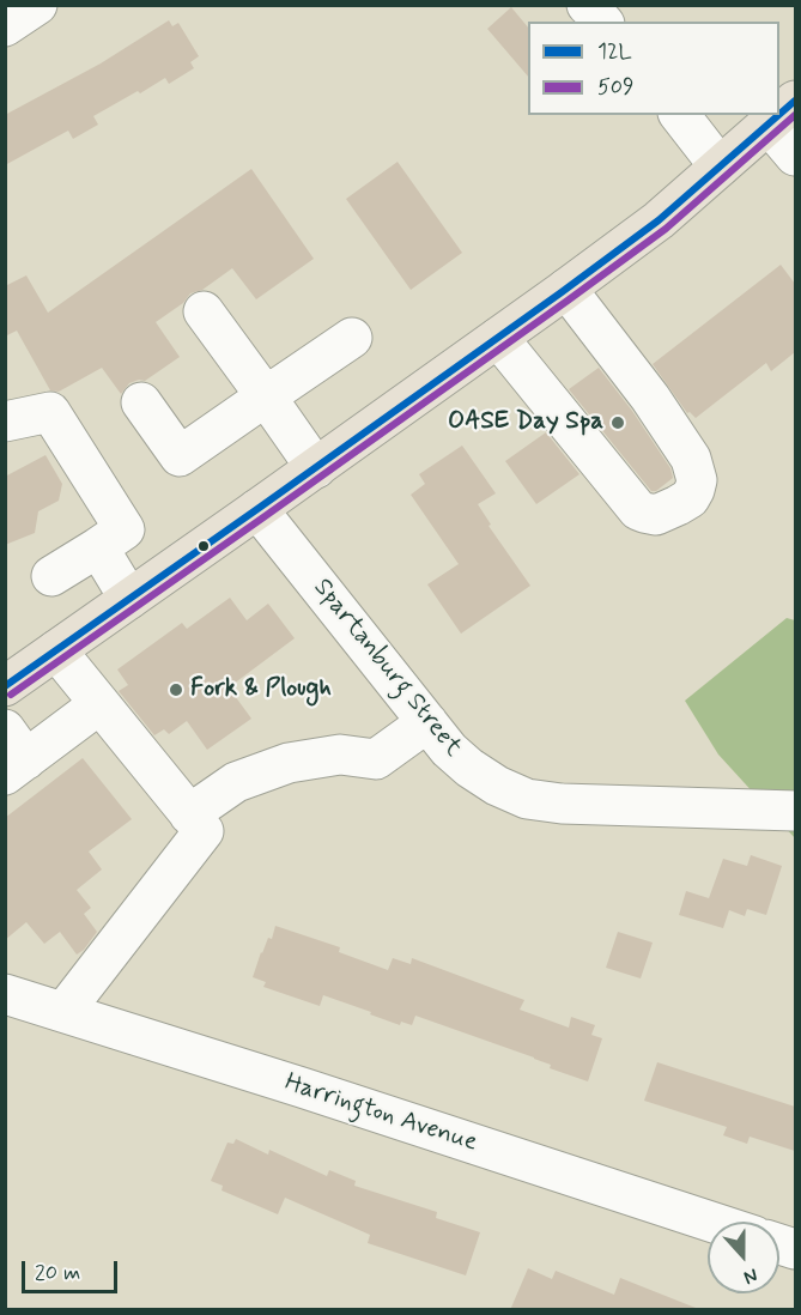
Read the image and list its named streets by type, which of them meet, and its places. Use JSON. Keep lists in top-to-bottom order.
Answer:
{
  "streets": {
    "street": ["Spartanburg Street", "Harrington Avenue"]
  },
  "places": ["OASE Day Spa", "Fork & Plough"],
  "lines": ["transit line 12L", "transit line 509"],
  "legend": ["12L", "509"],
  "scale_bar": "20 m",
  "north": "bottom"
}
